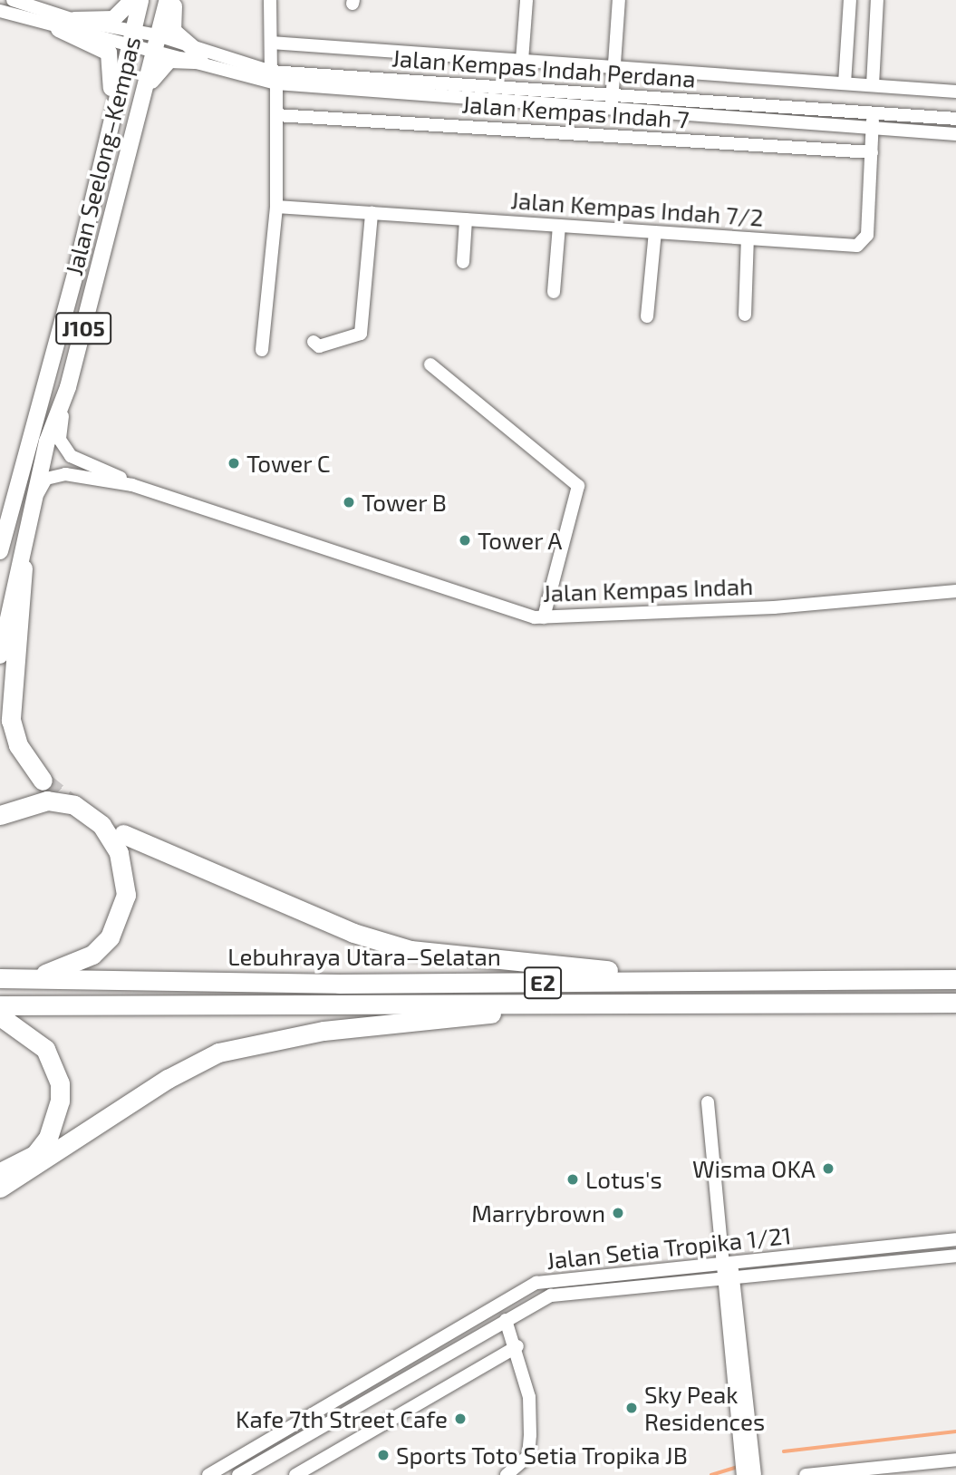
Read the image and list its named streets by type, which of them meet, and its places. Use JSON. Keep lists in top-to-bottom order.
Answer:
{
  "streets": {
    "highway": ["Lebuhraya Utara–Selatan", "E2"],
    "main road": ["Jalan Seelong–Kempas", "J105"],
    "street": [
      "Jalan Kempas Indah Perdana",
      "Jalan Kempas Indah 7",
      "Jalan Kempas Indah 7/2",
      "Jalan Kempas Indah",
      "Jalan Setia Tropika 1/21"
    ]
  },
  "crossings": [
    ["Jalan Kempas Indah Perdana", "Jalan Kempas Indah 7/2"],
    ["Jalan Kempas Indah 7", "Jalan Kempas Indah 7/2"]
  ],
  "places": [
    "Tower C",
    "Tower B",
    "Tower A",
    "Wisma OKA",
    "Lotus's",
    "Marrybrown",
    "Sky Peak Residences",
    "Kafe 7th Street Cafe",
    "Sports Toto Setia Tropika JB"
  ]
}
